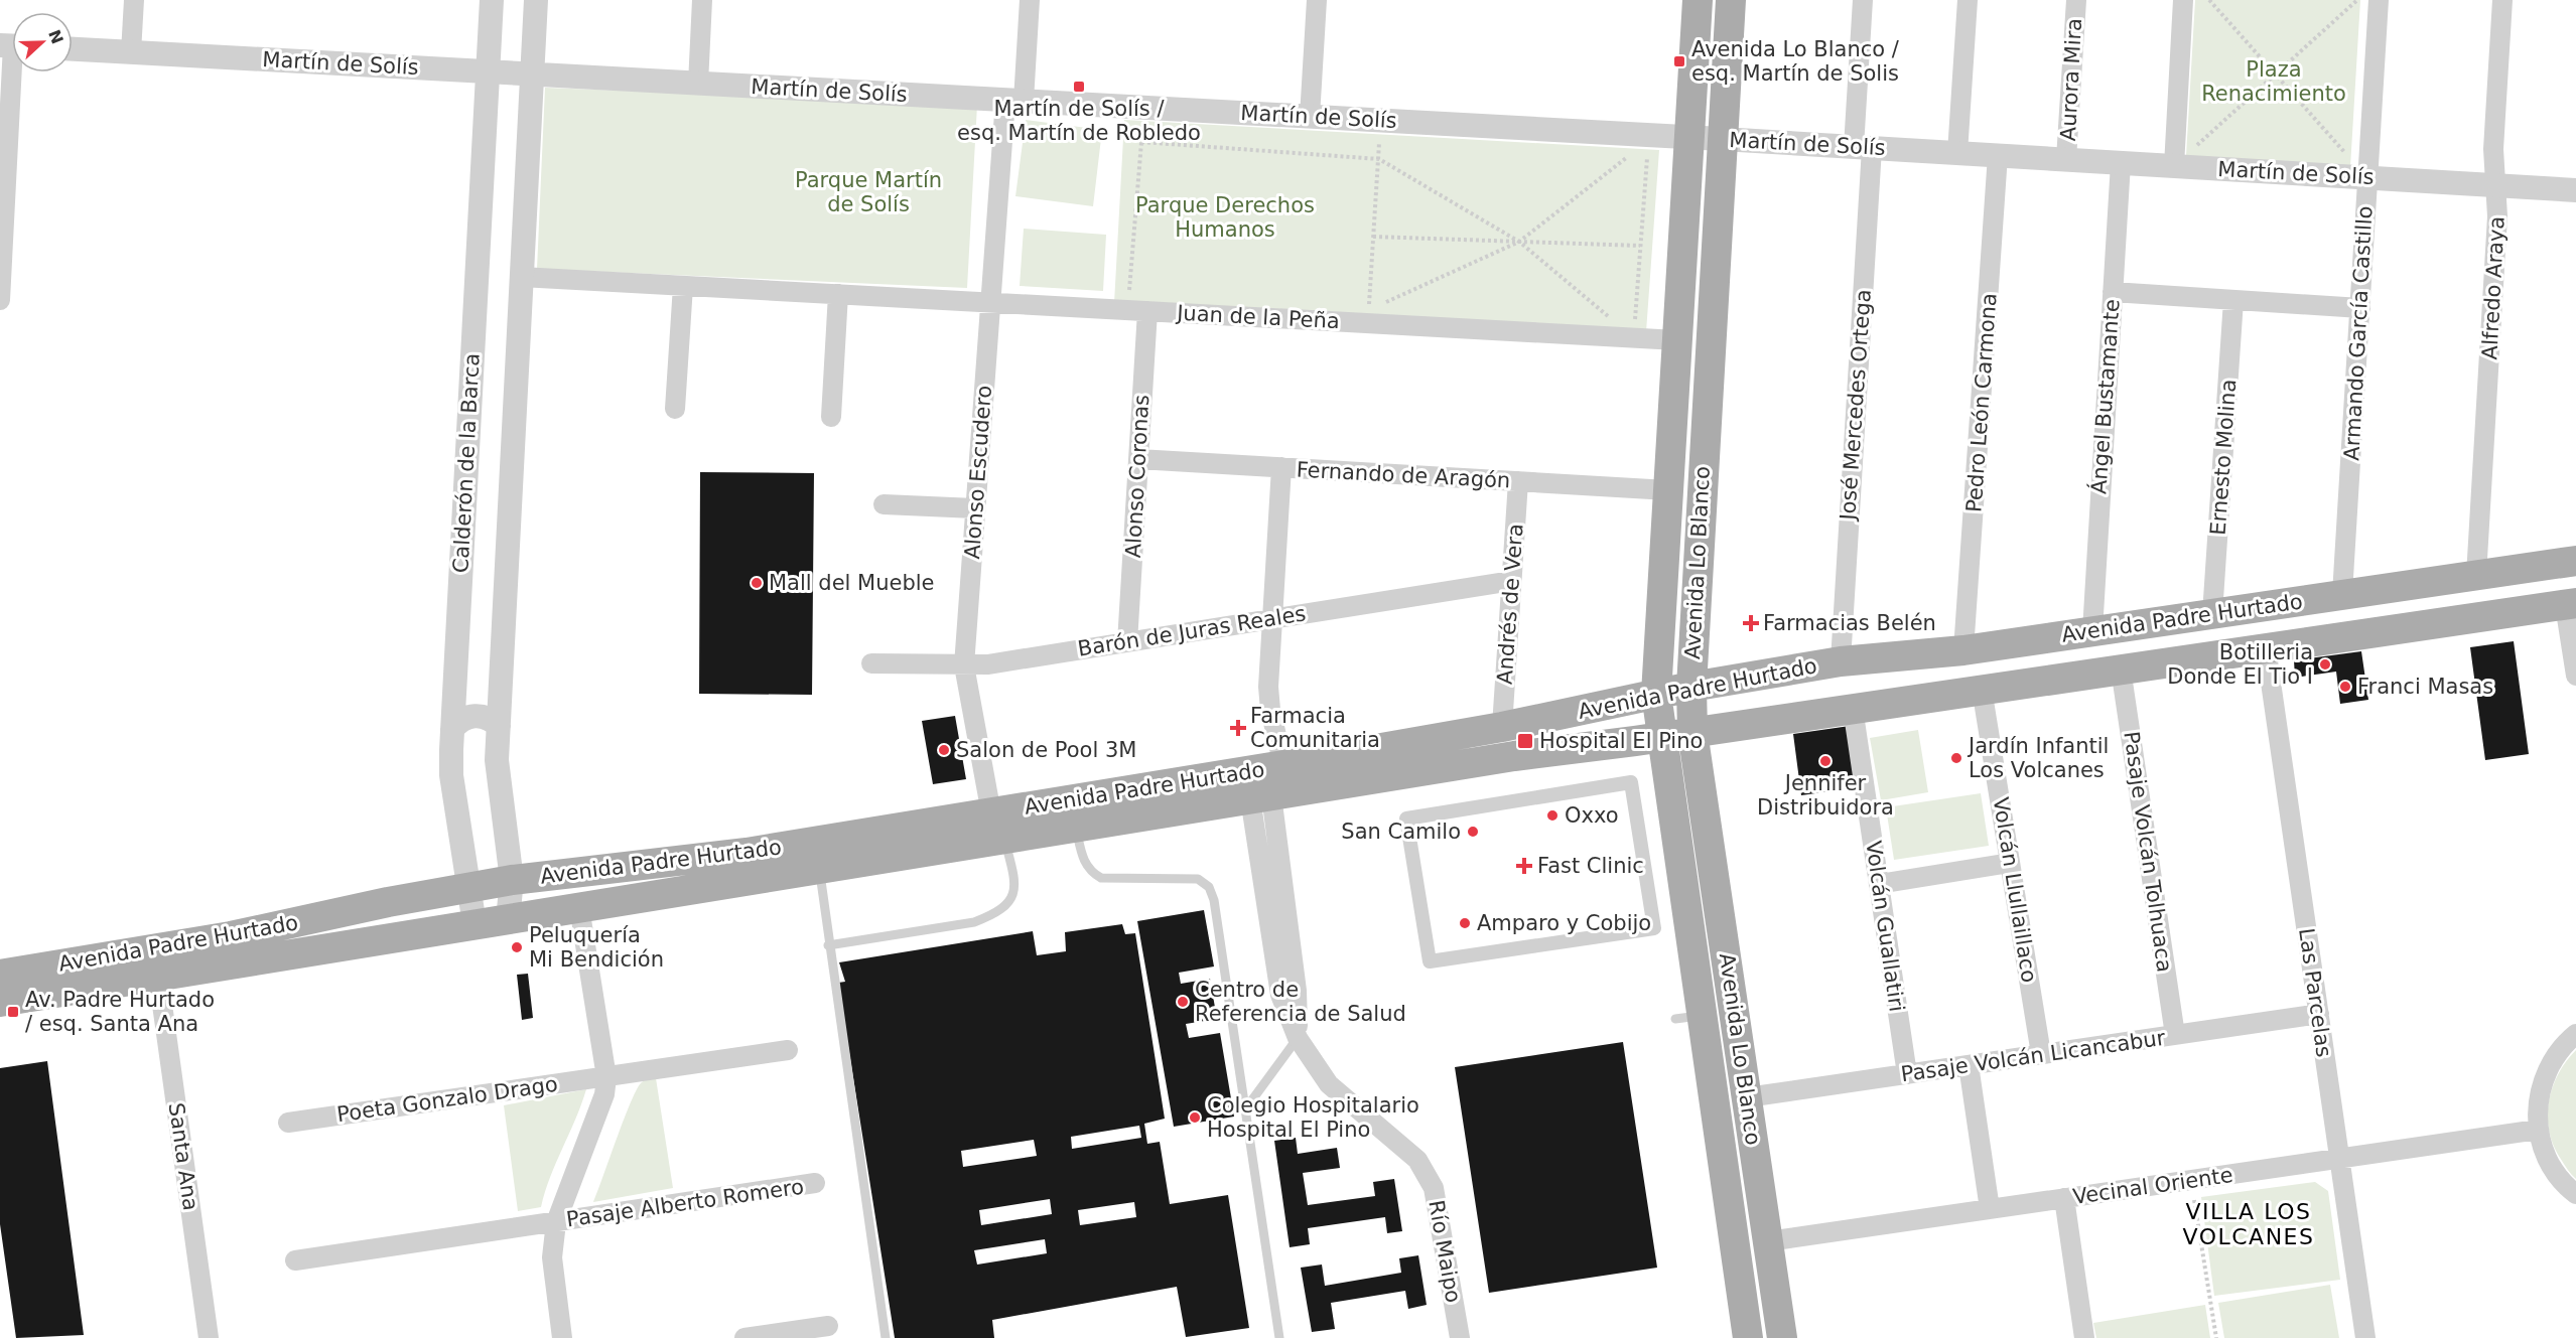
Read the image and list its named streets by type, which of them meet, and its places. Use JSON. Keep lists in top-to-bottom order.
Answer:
{
  "streets": {
    "main road": ["Avenida Lo Blanco", "Avenida Padre Hurtado"],
    "street": [
      "Martín de Solís",
      "Aurora Mira",
      "Alfredo Araya",
      "Juan de la Peña",
      "Armando García Castillo",
      "Ángel Bustamante",
      "Pedro León Carmona",
      "José Mercedes Ortega",
      "Ernesto Molina",
      "Calderón de la Barca",
      "Alonso Escudero",
      "Fernando de Aragón",
      "Alonso Coronas",
      "Andrés de Vera",
      "Barón de Juras Reales",
      "Pasaje Volcán Tolhuaca",
      "Volcán Llullaillaco",
      "Volcán Guallatiri",
      "Las Parcelas",
      "Pasaje Volcán Licancabur",
      "Poeta Gonzalo Drago",
      "Santa Ana",
      "Vecinal Oriente",
      "Pasaje Alberto Romero",
      "Río Maipo"
    ]
  },
  "crossings": [
    ["Martín de Solís", "Aurora Mira"],
    ["Martín de Solís", "Alfredo Araya"],
    ["Martín de Solís", "Armando García Castillo"],
    ["Martín de Solís", "Ángel Bustamante"],
    ["Martín de Solís", "Pedro León Carmona"],
    ["Martín de Solís", "José Mercedes Ortega"],
    ["Martín de Solís", "Calderón de la Barca"],
    ["Martín de Solís", "Alonso Escudero"],
    ["Martín de Solís", "Avenida Lo Blanco"],
    ["Alfredo Araya", "Avenida Padre Hurtado"],
    ["Juan de la Peña", "Alonso Escudero"],
    ["Juan de la Peña", "Alonso Coronas"],
    ["Juan de la Peña", "Avenida Lo Blanco"],
    ["Armando García Castillo", "Avenida Padre Hurtado"],
    ["Ángel Bustamante", "Avenida Padre Hurtado"],
    ["Pedro León Carmona", "Avenida Padre Hurtado"],
    ["José Mercedes Ortega", "Avenida Padre Hurtado"],
    ["Ernesto Molina", "Avenida Padre Hurtado"],
    ["Calderón de la Barca", "Avenida Padre Hurtado"],
    ["Alonso Escudero", "Avenida Padre Hurtado"],
    ["Alonso Escudero", "Barón de Juras Reales"],
    ["Fernando de Aragón", "Alonso Coronas"],
    ["Fernando de Aragón", "Avenida Lo Blanco"],
    ["Fernando de Aragón", "Andrés de Vera"],
    ["Alonso Coronas", "Barón de Juras Reales"],
    ["Avenida Lo Blanco", "Avenida Padre Hurtado"],
    ["Avenida Lo Blanco", "Pasaje Volcán Licancabur"],
    ["Avenida Lo Blanco", "Vecinal Oriente"],
    ["Andrés de Vera", "Avenida Padre Hurtado"],
    ["Andrés de Vera", "Barón de Juras Reales"],
    ["Avenida Padre Hurtado", "Pasaje Volcán Tolhuaca"],
    ["Avenida Padre Hurtado", "Volcán Llullaillaco"],
    ["Avenida Padre Hurtado", "Volcán Guallatiri"],
    ["Avenida Padre Hurtado", "Las Parcelas"],
    ["Avenida Padre Hurtado", "Santa Ana"],
    ["Avenida Padre Hurtado", "Río Maipo"],
    ["Pasaje Volcán Tolhuaca", "Pasaje Volcán Licancabur"],
    ["Volcán Llullaillaco", "Pasaje Volcán Licancabur"],
    ["Volcán Guallatiri", "Pasaje Volcán Licancabur"],
    ["Las Parcelas", "Pasaje Volcán Licancabur"],
    ["Las Parcelas", "Vecinal Oriente"]
  ],
  "districts": ["VILLA LOS VOLCANES"],
  "parks": ["Plaza Renacimiento", "Parque Martín de Solís", "Parque Derechos Humanos"],
  "places": {
    "transit": [
      "Avenida Lo Blanco / esq. Martín de Solis",
      "Martín de Solís / esq. Martín de Robledo",
      "Hospital El Pino",
      "Av. Padre Hurtado / esq. Santa Ana"
    ],
    "other": [
      "Mall del Mueble",
      "Botilleria Donde El Tio I",
      "Franci Masas",
      "Salon de Pool 3M",
      "Jardín Infantil Los Volcanes",
      "Jennifer Distribuidora",
      "Oxxo",
      "San Camilo",
      "Amparo y Cobijo",
      "Peluquería Mi Bendición",
      "Centro de Referencia de Salud",
      "Colegio Hospitalario Hospital El Pino"
    ],
    "health": ["Farmacias Belén", "Farmacia Comunitaria", "Fast Clinic"]
  },
  "north": "right"
}
